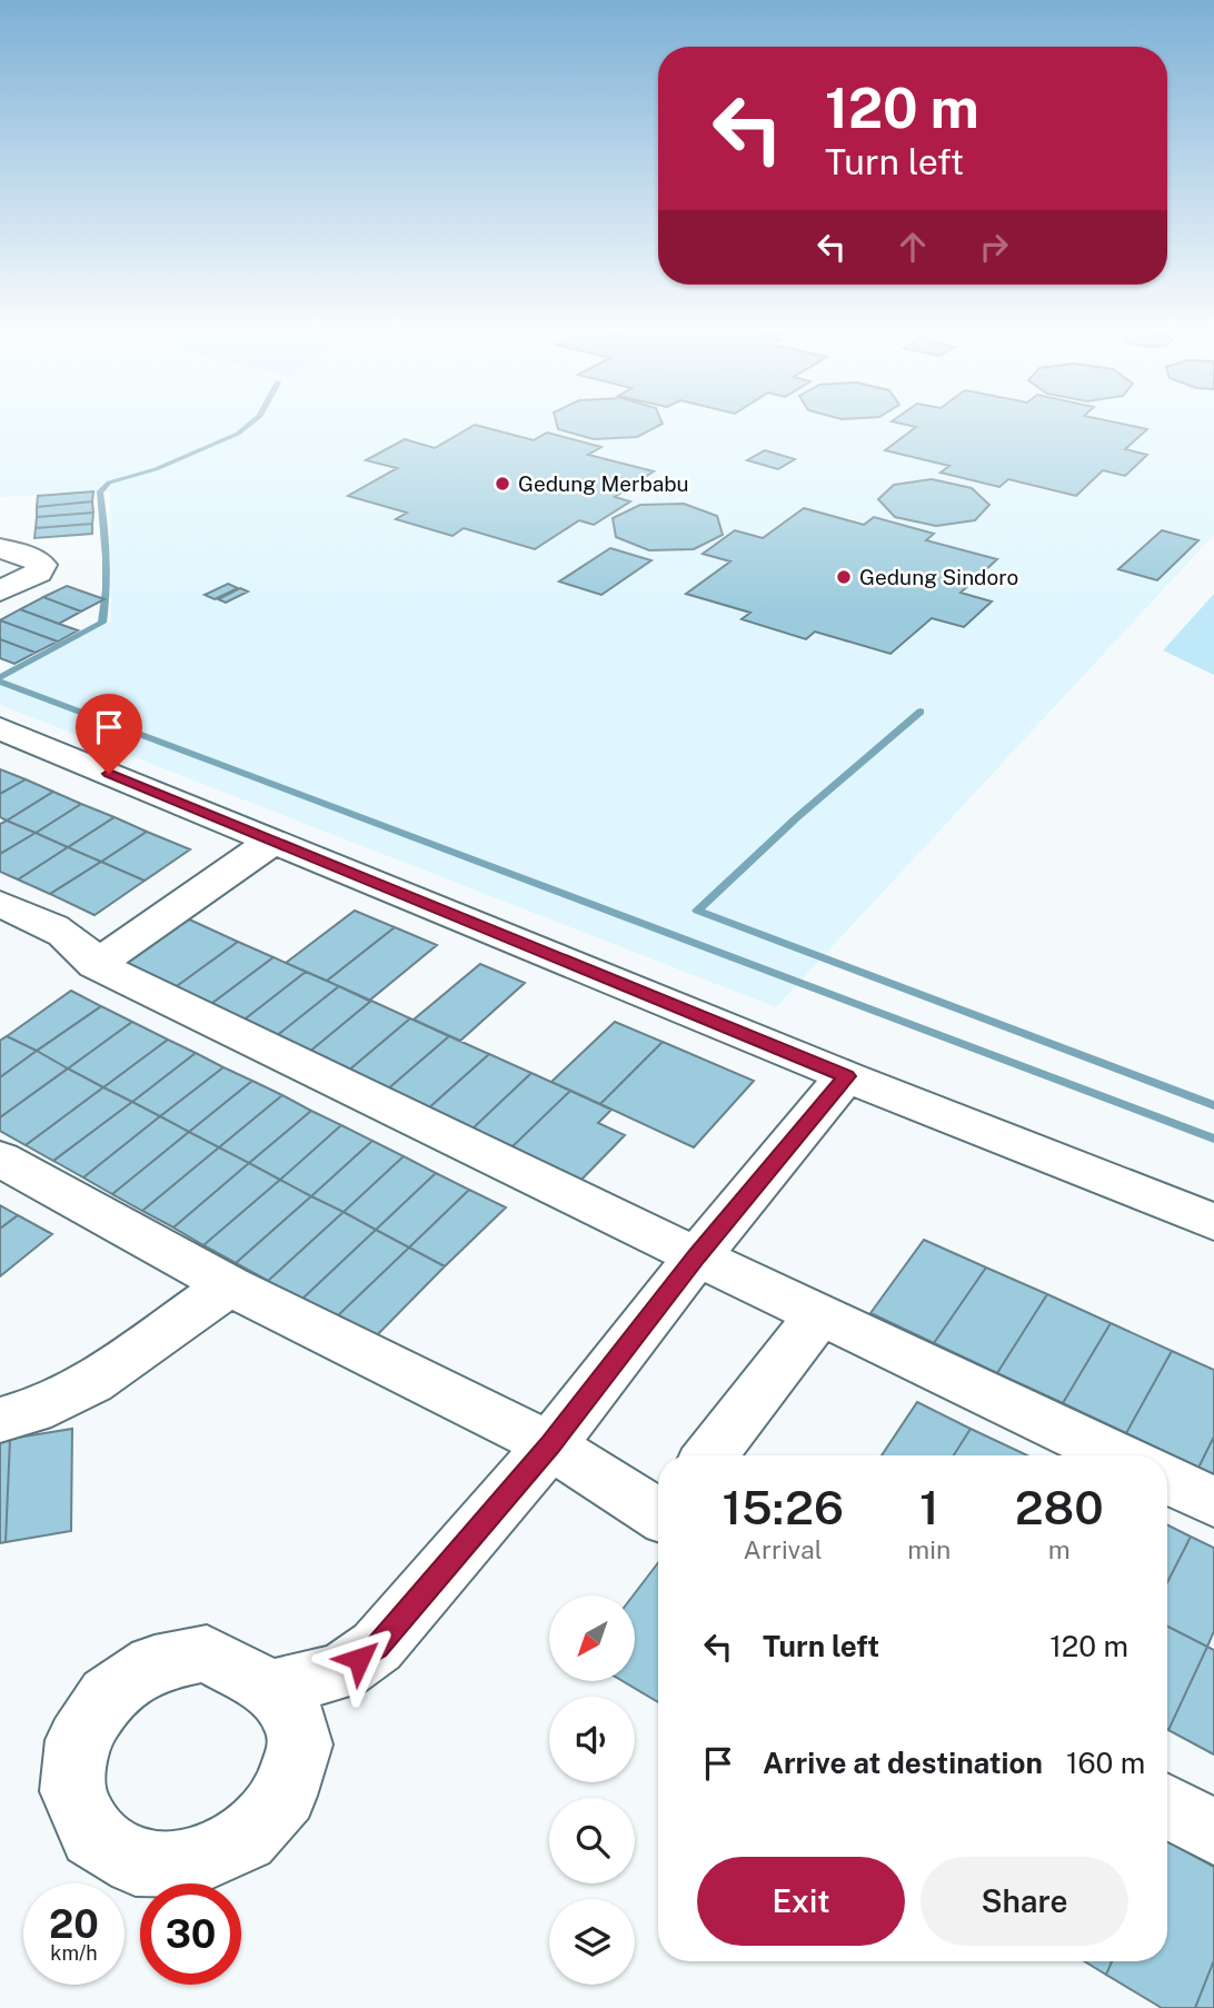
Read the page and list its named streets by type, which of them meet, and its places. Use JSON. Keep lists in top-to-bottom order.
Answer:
{
  "places": ["Gedung Merbabu", "Gedung Sindoro"],
  "north": "bottom left",
  "page": {
    "turn": ["120 m", "Turn left"],
    "eta": [
      "15:26",
      "Arrival",
      "1",
      "min",
      "280",
      "m"
    ],
    "list": [
      {
        "name": "Turn left",
        "value": "120 m"
      },
      {
        "name": "Arrive at destination",
        "value": "160 m"
      }
    ],
    "buttons": ["Exit", "Share"],
    "speed": "20 km/h",
    "limit": "30"
  }
}
